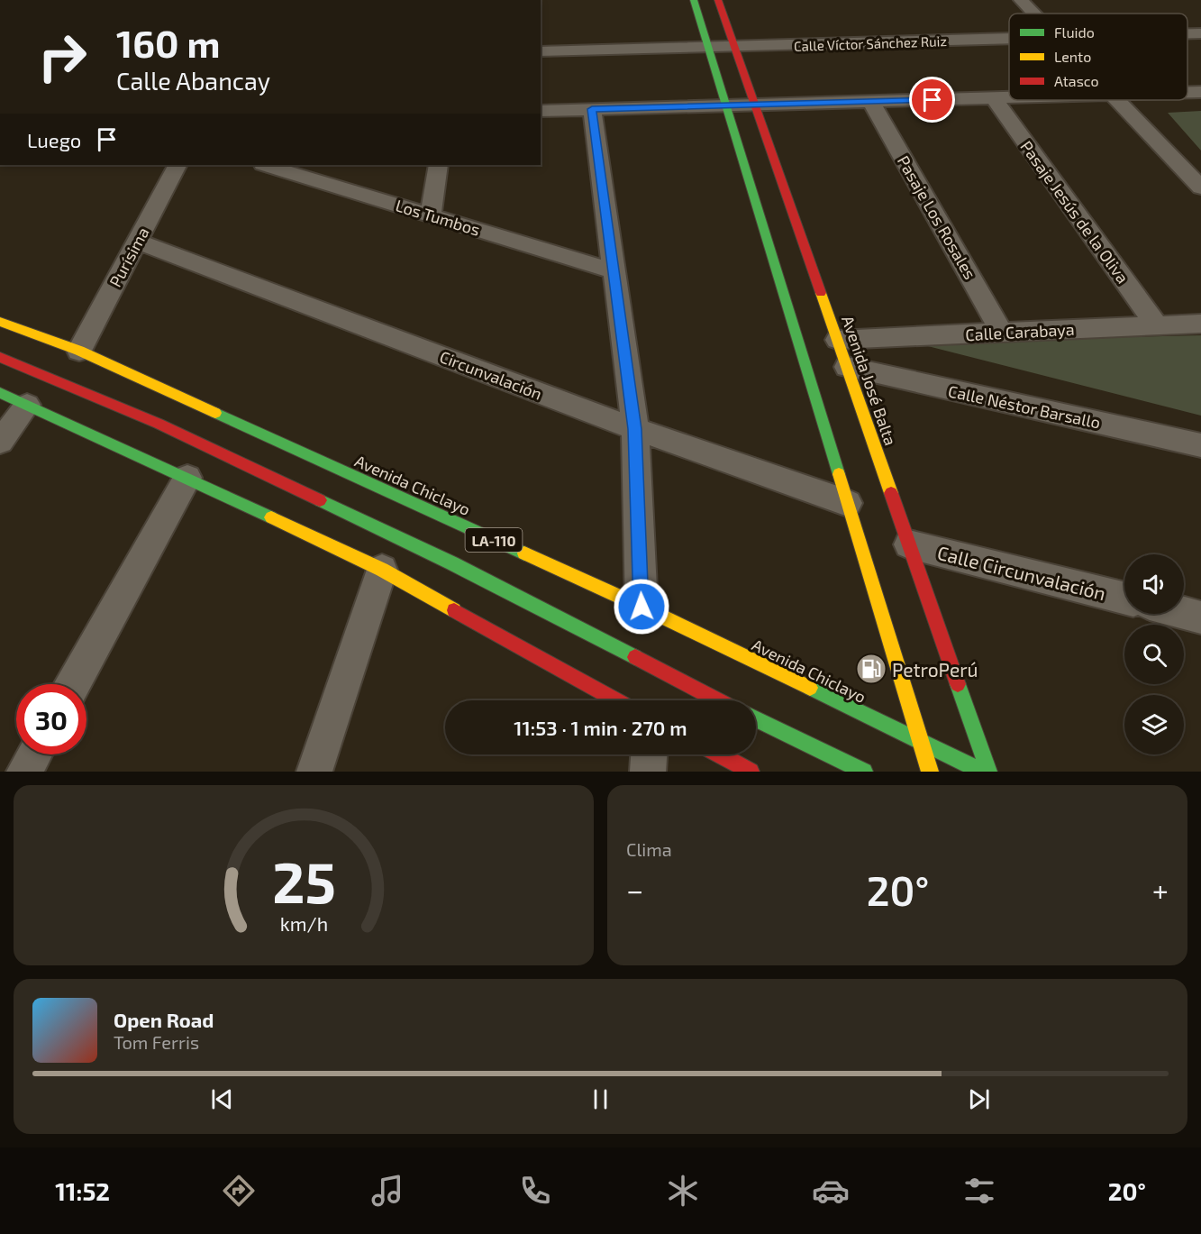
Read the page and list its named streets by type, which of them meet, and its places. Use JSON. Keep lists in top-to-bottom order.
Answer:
{
  "streets": {
    "street": [
      "Calle Víctor Sánchez Ruiz",
      "Pasaje Jesús de la Oliva",
      "Los Tumbos",
      "Pasaje Los Rosales",
      "Purísima",
      "Calle Carabaya",
      "Circunvalación",
      "Avenida José Balta",
      "Calle Néstor Barsallo",
      "Avenida Chiclayo",
      "LA-110",
      "Calle Circunvalación"
    ]
  },
  "crossings": [
    ["Calle Víctor Sánchez Ruiz", "Avenida José Balta"],
    ["Pasaje Jesús de la Oliva", "Calle Carabaya"],
    ["Pasaje Los Rosales", "Calle Carabaya"],
    ["Purísima", "Circunvalación"],
    ["Purísima", "Avenida Chiclayo"],
    ["Calle Carabaya", "Avenida José Balta"],
    ["Avenida José Balta", "Calle Néstor Barsallo"],
    ["Avenida José Balta", "Calle Circunvalación"]
  ],
  "places": {
    "fuel station": ["PetroPerú"]
  },
  "legend": ["Fluido", "Lento", "Atasco"],
  "page": {
    "turn": ["160 m", "Calle Abancay"],
    "then": "Luego",
    "limit": "30",
    "trip": "11:53 · 1 min · 270 m",
    "tile": "Clima",
    "heat": ["−", "20°", "+"],
    "song": ["Open Road", "Tom Ferris"],
    "tabs": ["11:52", "20°"],
    "gauge": ["25", "km/h"]
  }
}
